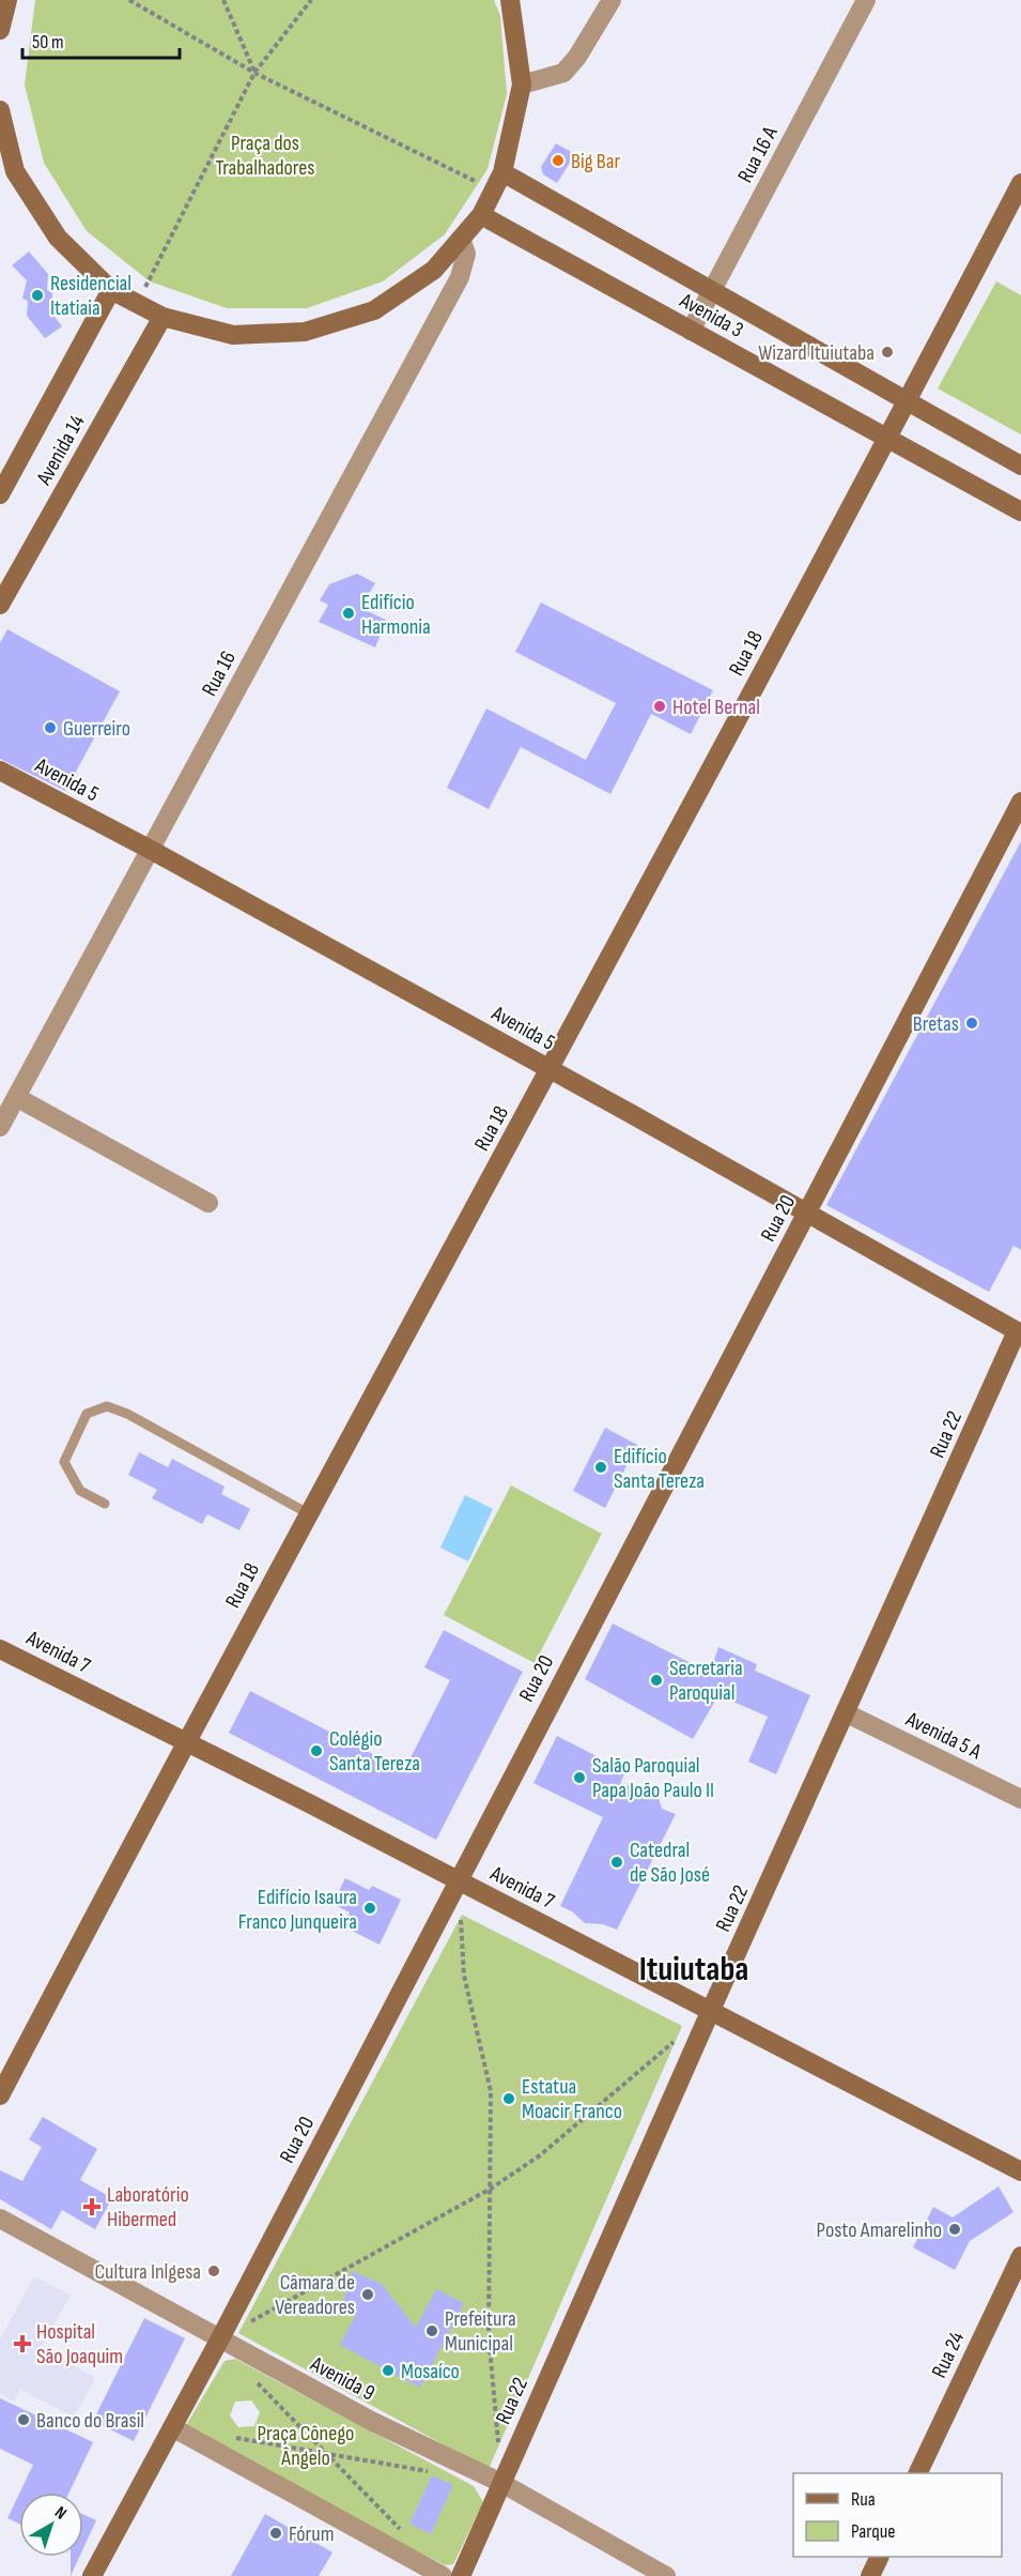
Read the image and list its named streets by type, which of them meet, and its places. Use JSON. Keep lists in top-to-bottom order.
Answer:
{
  "streets": {
    "street": [
      "Rua 16 A",
      "Avenida 3",
      "Avenida 14",
      "Rua 18",
      "Rua 16",
      "Avenida 5",
      "Rua 20",
      "Rua 22",
      "Avenida 7",
      "Avenida 5 A",
      "Rua 24",
      "Avenida 9"
    ]
  },
  "crossings": [
    ["Rua 16 A", "Avenida 3"],
    ["Avenida 3", "Rua 18"],
    ["Rua 18", "Avenida 5"],
    ["Rua 18", "Avenida 7"],
    ["Rua 16", "Avenida 5"],
    ["Avenida 5", "Rua 20"],
    ["Avenida 5", "Rua 22"],
    ["Rua 20", "Avenida 7"],
    ["Rua 20", "Avenida 9"],
    ["Rua 22", "Avenida 7"],
    ["Rua 22", "Avenida 5 A"],
    ["Rua 22", "Avenida 9"]
  ],
  "districts": ["Ituiutaba"],
  "parks": ["Praça dos Trabalhadores", "Praça Cônego Ângelo"],
  "places": {
    "other": [
      "Big Bar",
      "Residencial Itatiaia",
      "Wizard Ituiutaba",
      "Edifício Harmonia",
      "Hotel Bernal",
      "Guerreiro",
      "Bretas",
      "Edifício Santa Tereza",
      "Secretaria Paroquial",
      "Colégio Santa Tereza",
      "Salão Paroquial Papa João Paulo II",
      "Catedral de São José",
      "Edifício Isaura Franco Junqueira",
      "Estatua Moacir Franco",
      "Posto Amarelinho",
      "Cultura Inlgesa",
      "Câmara de Vereadores",
      "Prefeitura Municipal",
      "Mosaíco",
      "Banco do Brasil",
      "Fórum"
    ],
    "health": ["Laboratório Hibermed", "Hospital São Joaquim"]
  },
  "legend": ["Rua", "Parque"],
  "scale_bar": "50 m",
  "north": "top right"
}
